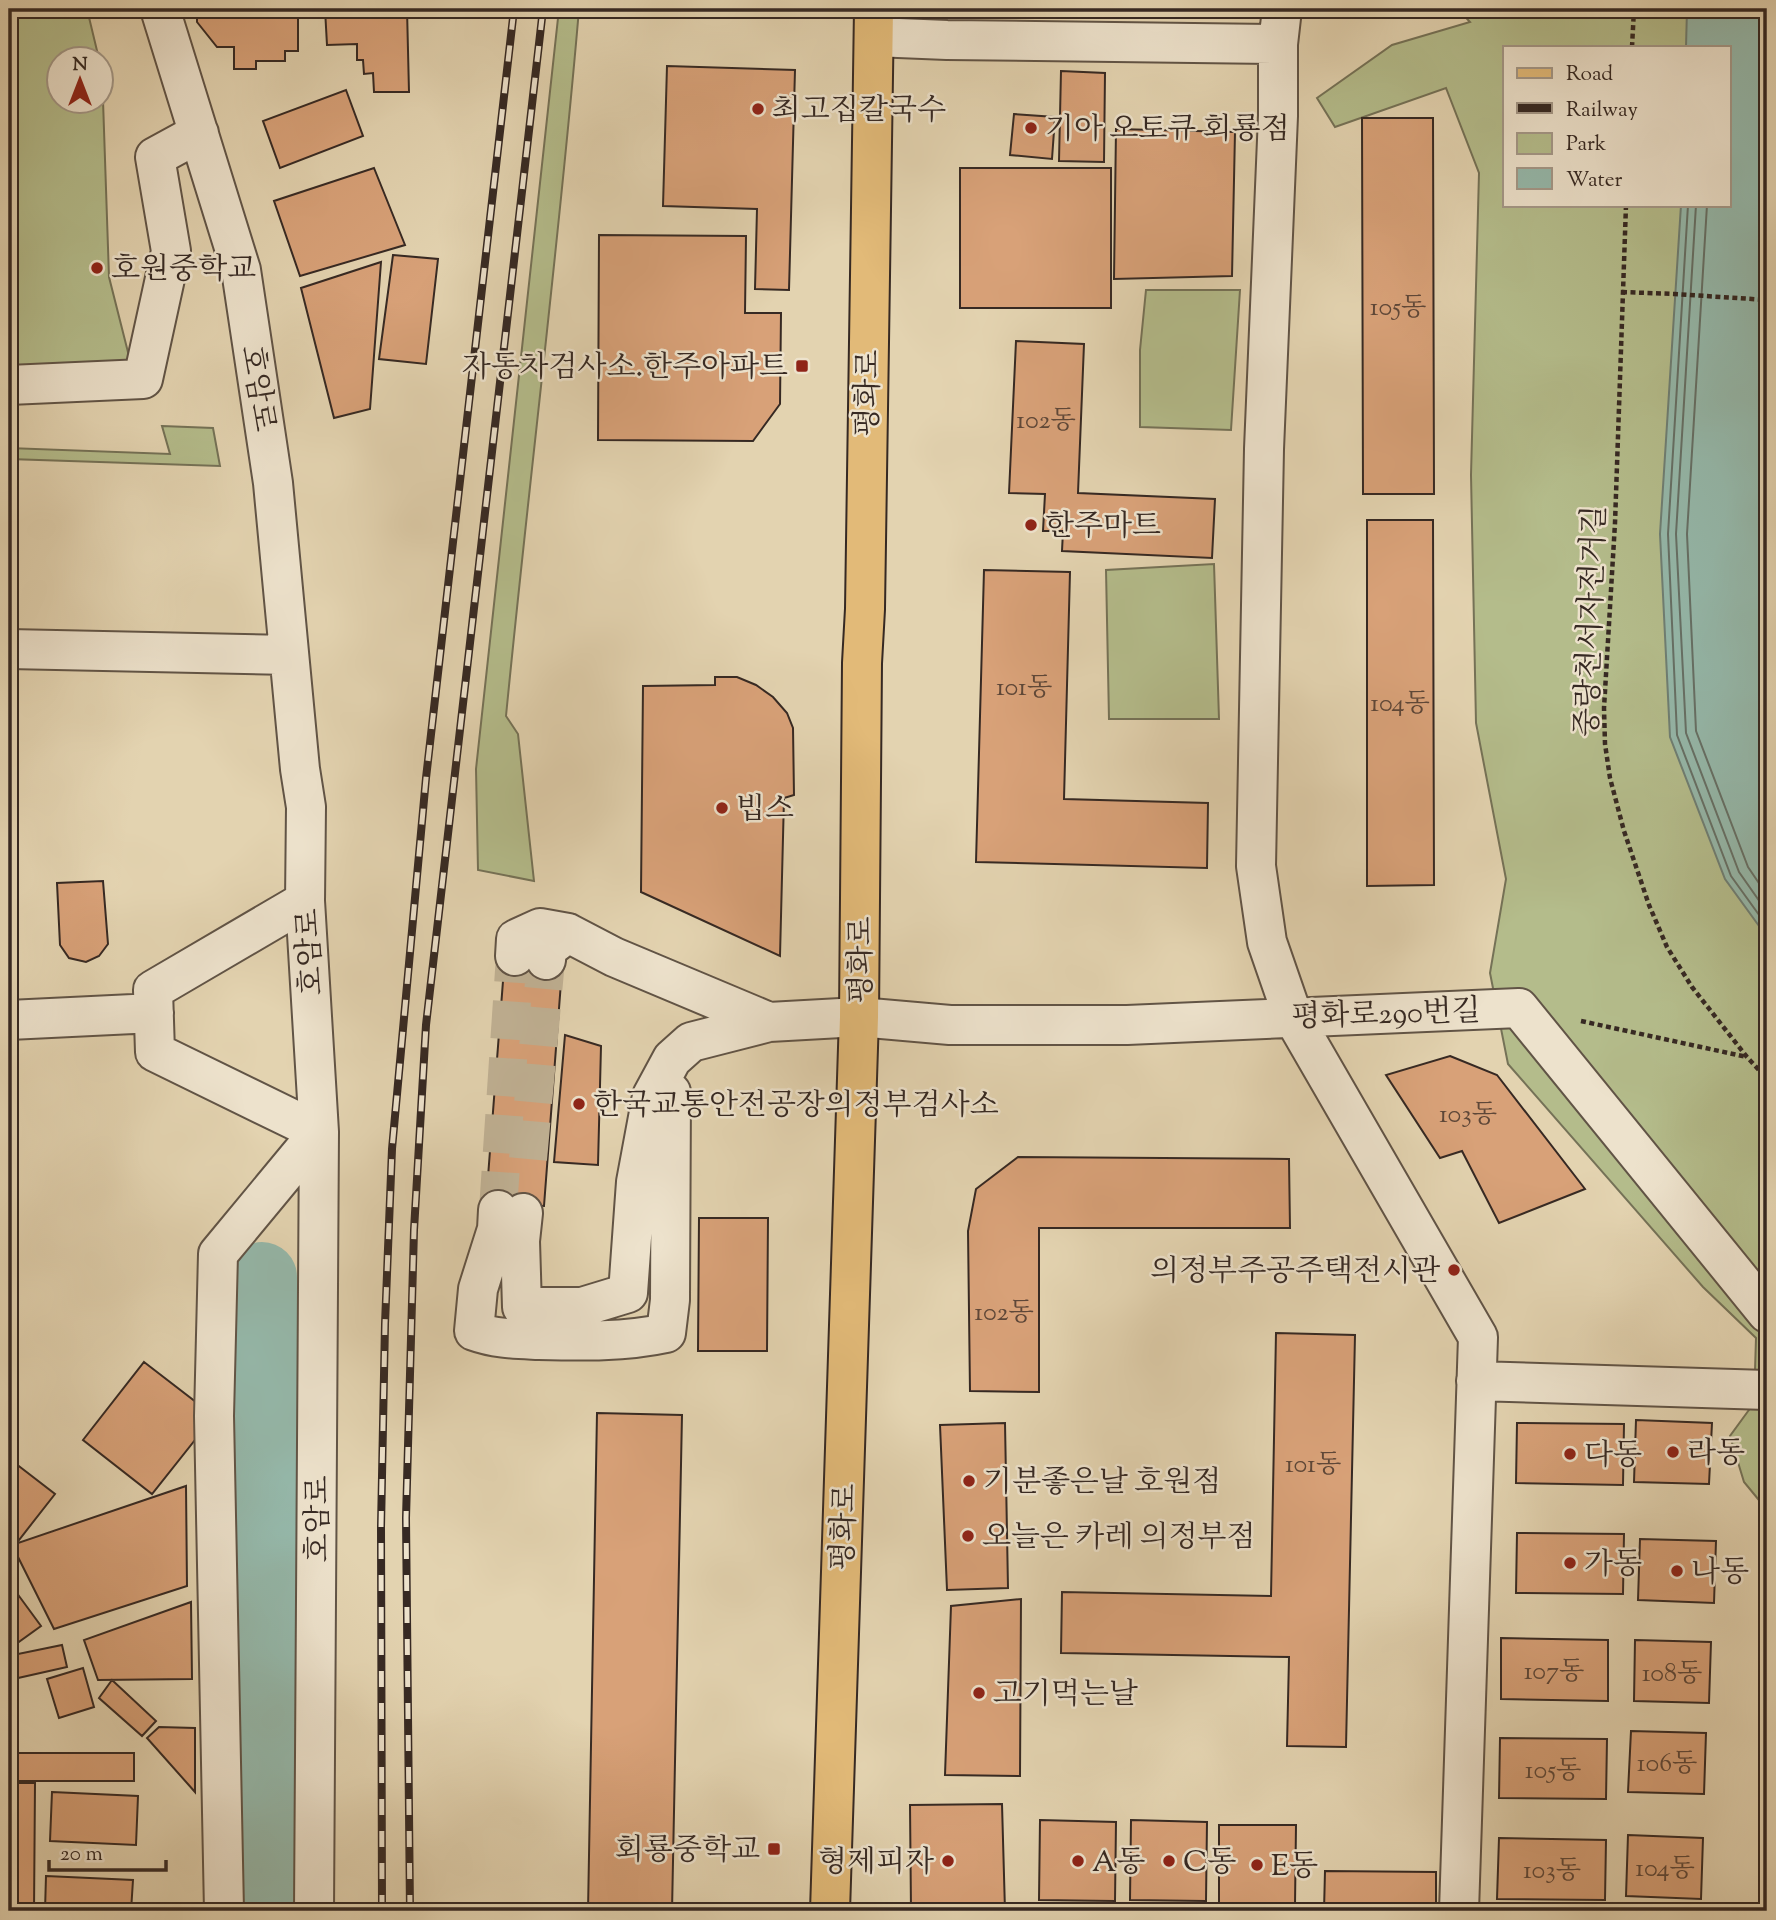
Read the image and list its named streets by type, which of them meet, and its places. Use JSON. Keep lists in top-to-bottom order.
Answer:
{
  "streets": {
    "main road": ["평화로"],
    "street": ["호암로", "평화로290번길"],
    "path": ["중랑천서자전거길"]
  },
  "crossings": [
    ["평화로", "평화로290번길"]
  ],
  "places": {
    "other": [
      "최고집칼국수",
      "기아 오토큐 회룡점",
      "호원중학교",
      "한주마트",
      "빕스",
      "한국교통안전공장의정부검사소",
      "의정부주공주택전시관",
      "라동",
      "다동",
      "기분좋은날 호원점",
      "오늘은 카레 의정부점",
      "가동",
      "나동",
      "고기먹는날",
      "형제피자",
      "A동",
      "C동",
      "E동"
    ],
    "transit": ["자동차검사소.한주아파트", "회룡중학교"]
  },
  "house_numbers": [
    "105동",
    "102동",
    "101동",
    "104동",
    "103동",
    "102동",
    "101동",
    "107동",
    "108동",
    "106동",
    "105동",
    "104동",
    "103동"
  ],
  "legend": [
    "Road",
    "Railway",
    "Park",
    "Water"
  ],
  "scale_bar": "20 m",
  "north": "top"
}
